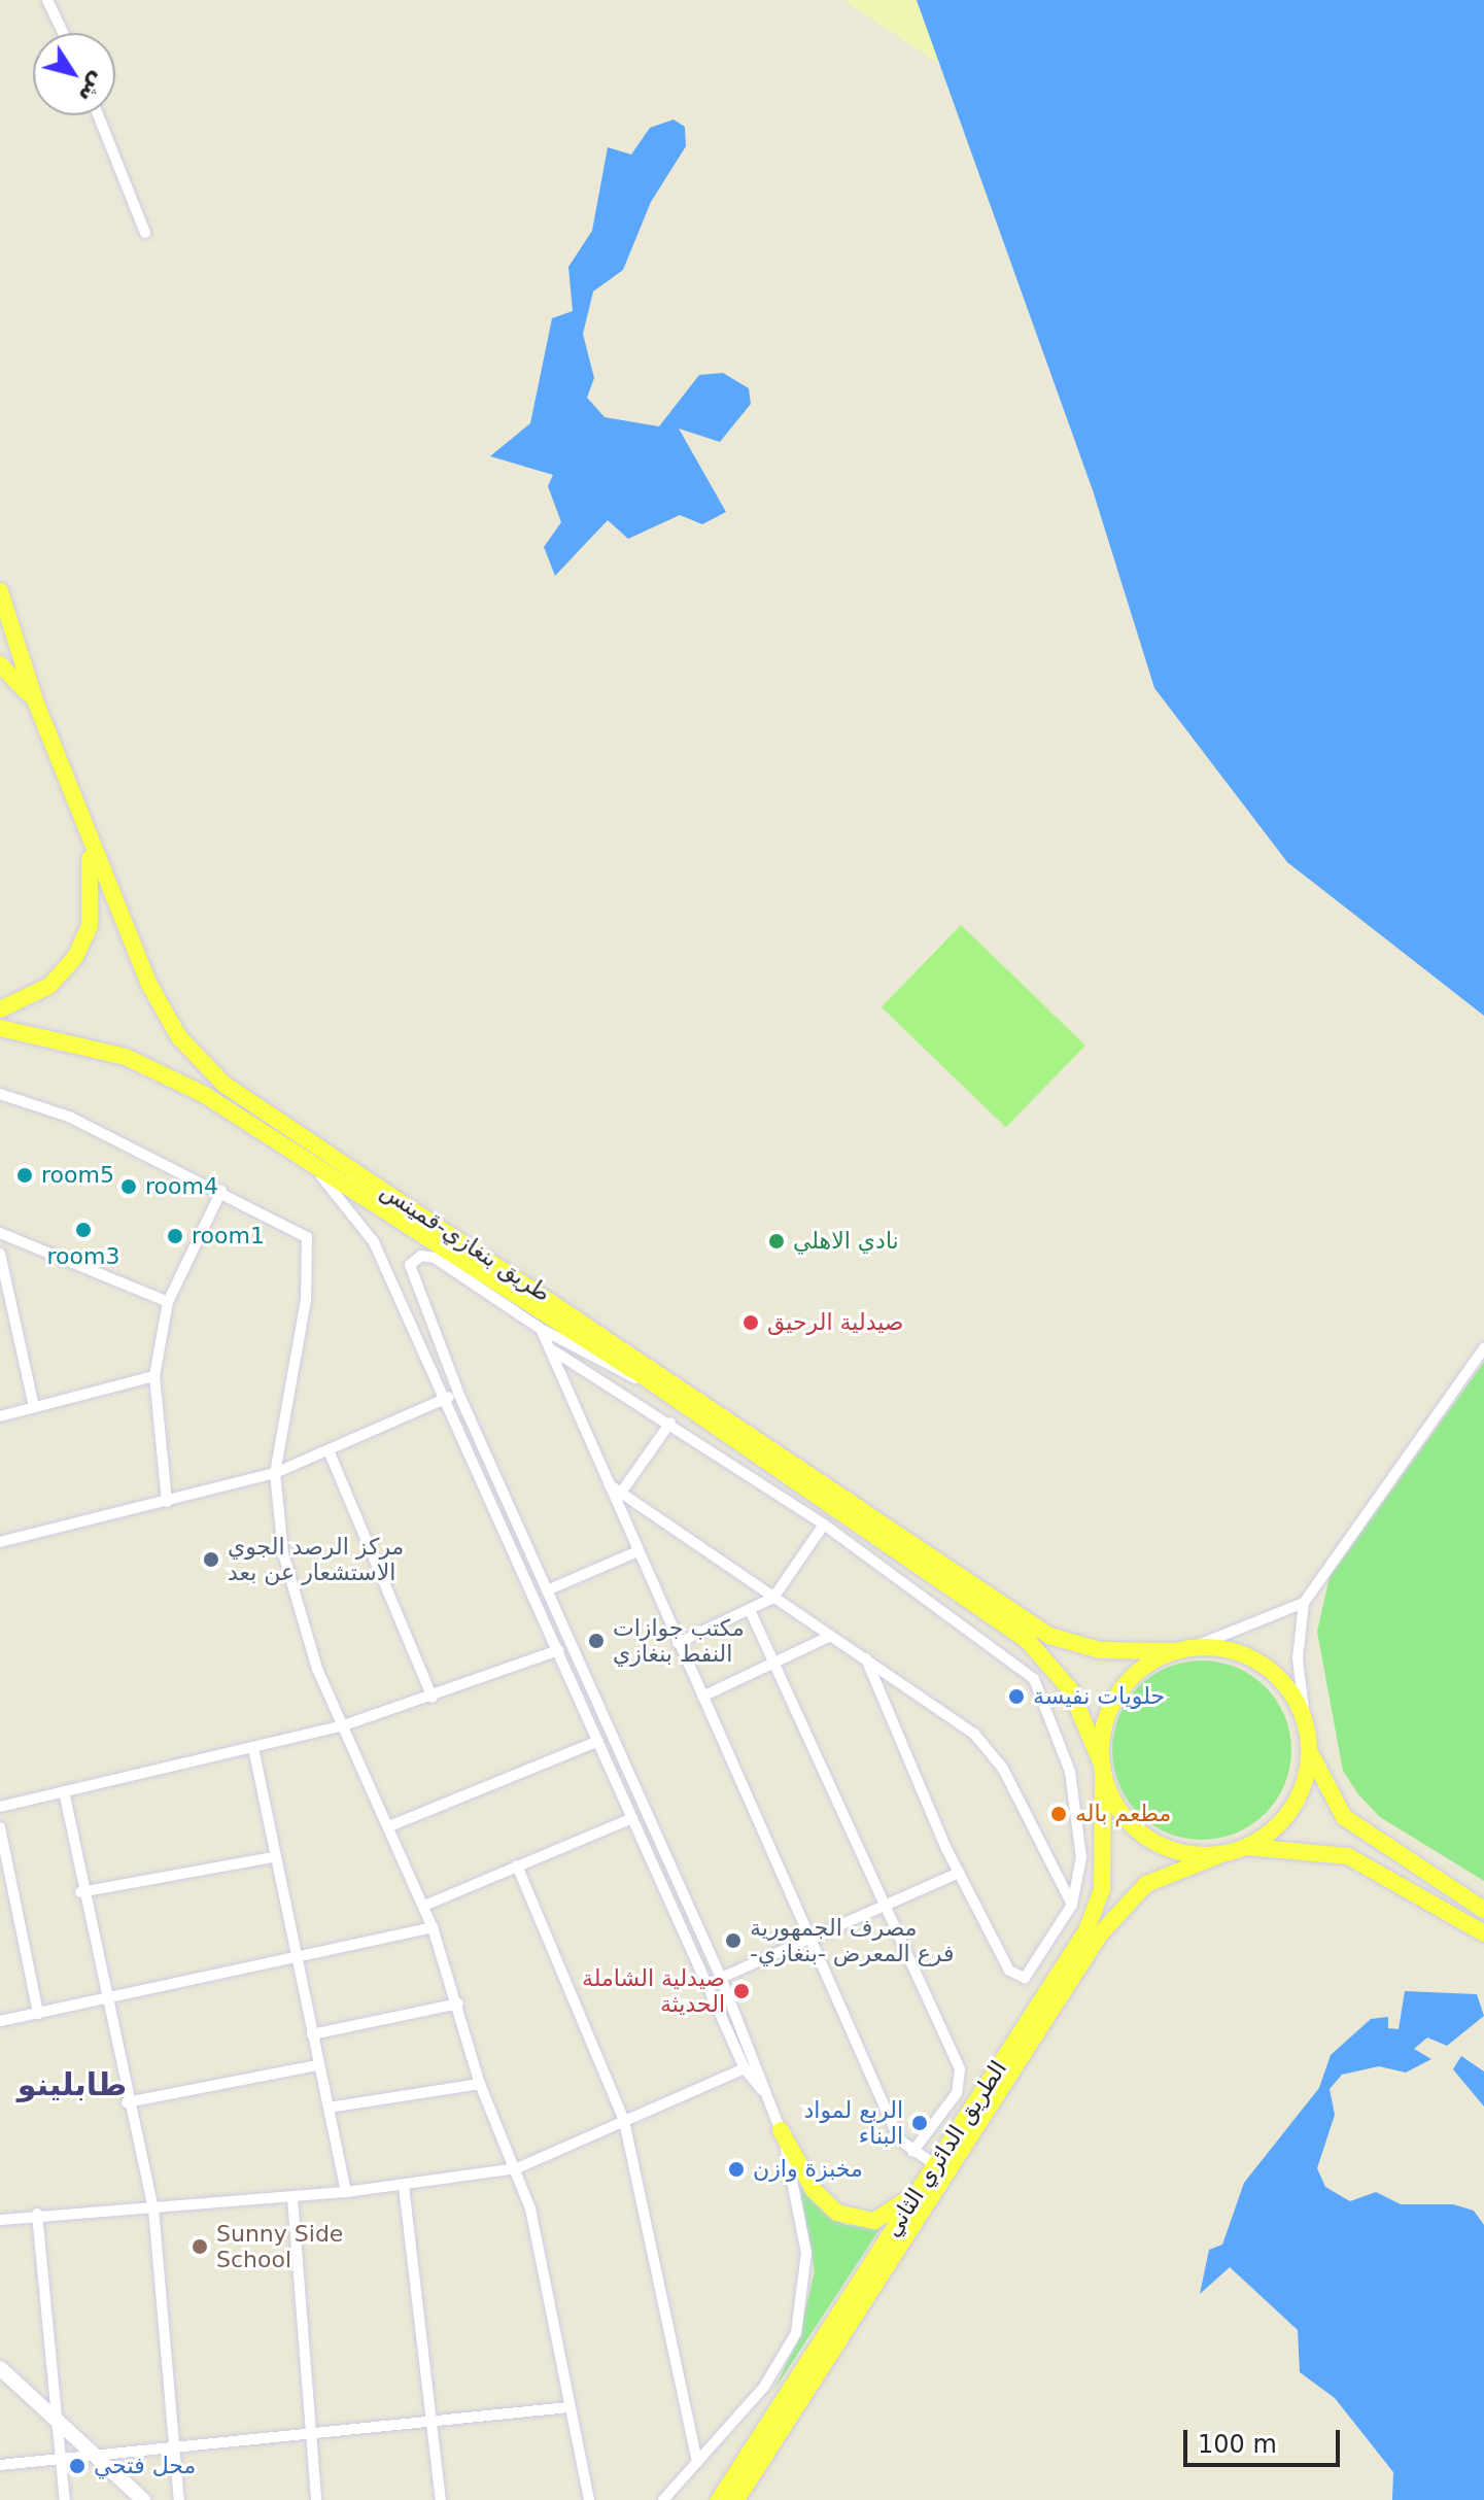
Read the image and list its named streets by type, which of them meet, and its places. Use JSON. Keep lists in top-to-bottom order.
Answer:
{
  "streets": {
    "main road": ["طريق بنغازي-قمينس", "الطريق الدائري الثاني"]
  },
  "crossings": [
    ["طريق بنغازي-قمينس", "الطريق الدائري الثاني"]
  ],
  "districts": ["طابلينو"],
  "places": [
    "room5",
    "room4",
    "room3",
    "room1",
    "نادي الاهلي",
    "صيدلية الرحيق",
    "مركز الرصد الجوي الاستشعار عن بعد",
    "مكتب جوازات النفط بنغازي",
    "حلويات نفيسة",
    "مطعم باله",
    "مصرف الجمهورية -فرع المعرض -بنغازي",
    "صيدلية الشاملة الحديثة",
    "الربع لمواد البناء",
    "مخبزة وازن",
    "Sunny Side School",
    "محل فتحي"
  ],
  "scale_bar": "100 m",
  "north": "bottom right"
}
